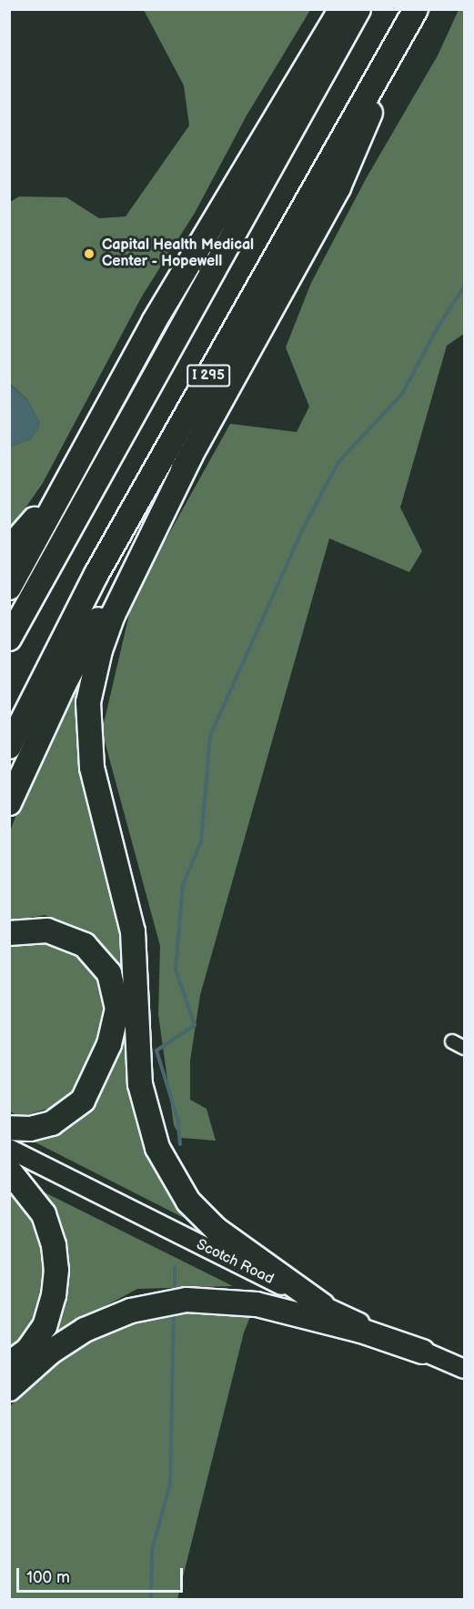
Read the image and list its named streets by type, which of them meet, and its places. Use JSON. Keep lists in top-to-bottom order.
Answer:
{
  "streets": {
    "highway": ["I 295"],
    "main road": ["Scotch Road"]
  },
  "places": ["Capital Health Medical Center - Hopewell"],
  "scale_bar": "100 m"
}
